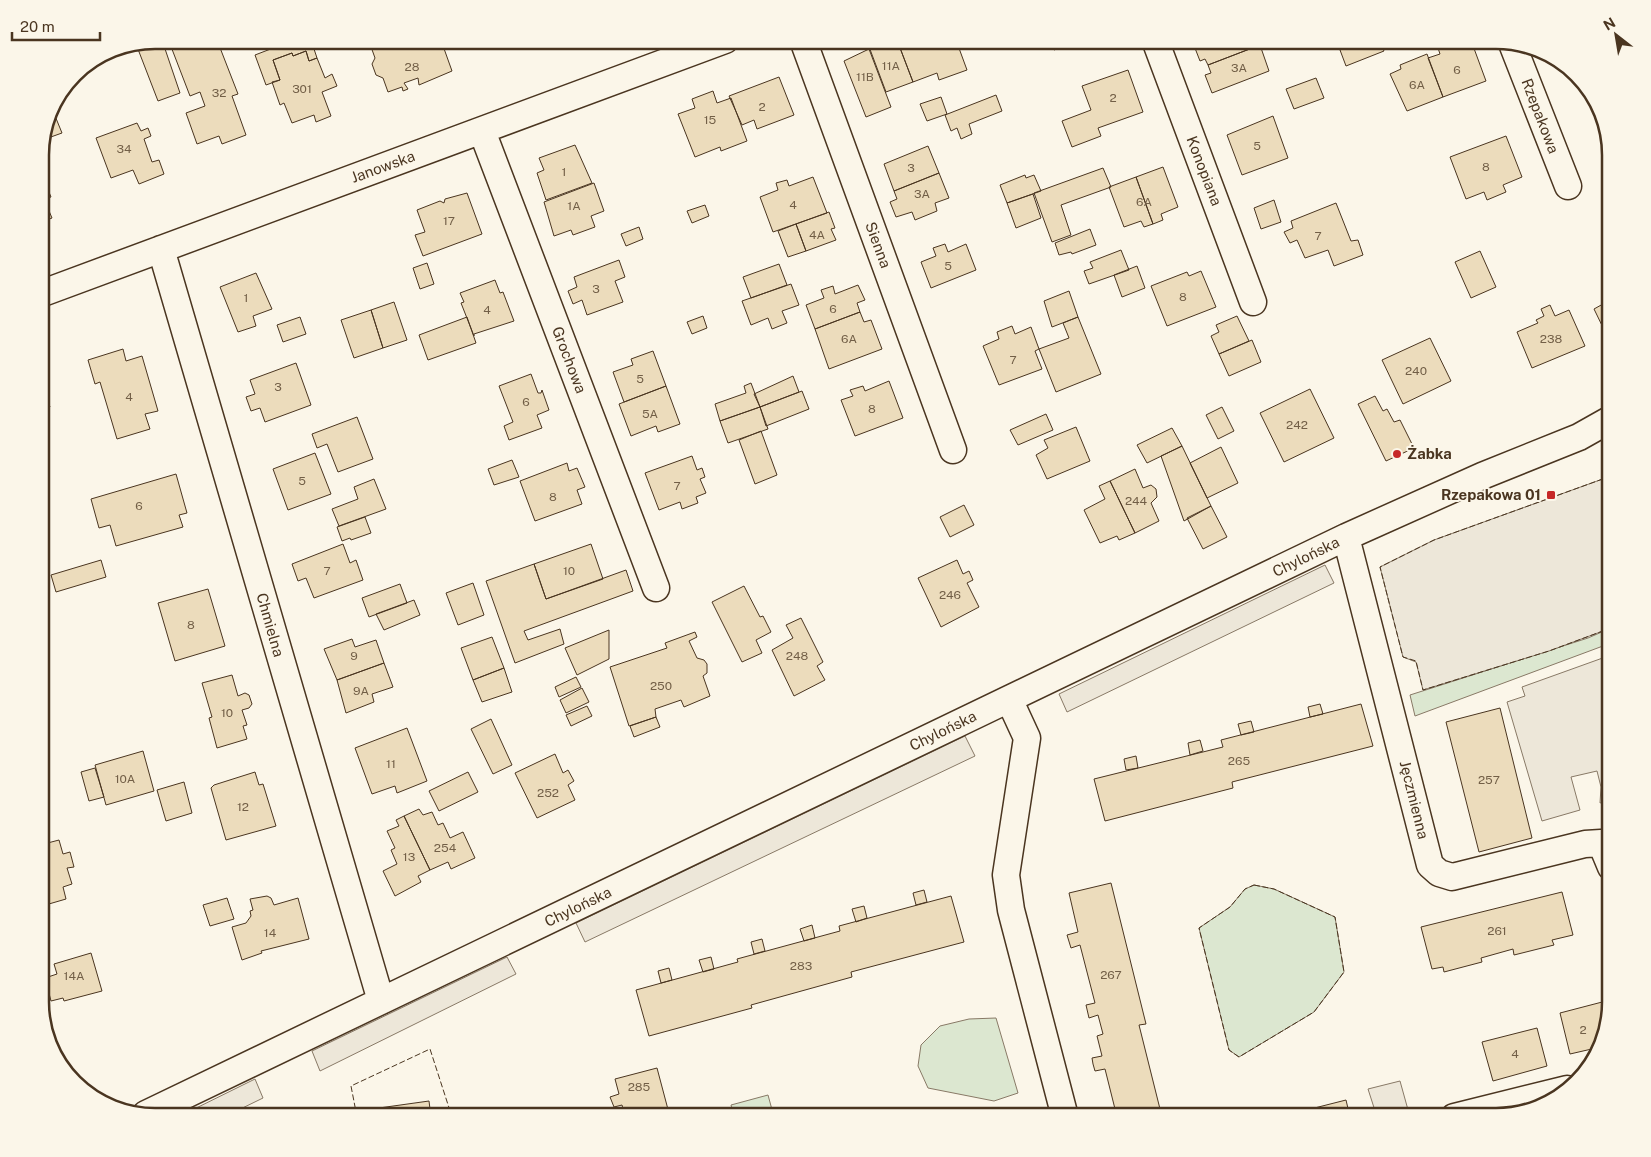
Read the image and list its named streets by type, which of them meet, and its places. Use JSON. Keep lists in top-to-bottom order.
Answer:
{
  "streets": {
    "street": [
      "Rzepakowa",
      "Janowska",
      "Konopiana",
      "Sienna",
      "Grochowa",
      "Chylońska",
      "Chmielna",
      "Jęczmienna"
    ]
  },
  "crossings": [
    ["Janowska", "Grochowa"],
    ["Janowska", "Chmielna"],
    ["Chylońska", "Chmielna"],
    ["Chylońska", "Jęczmienna"]
  ],
  "places": {
    "other": ["Żabka"],
    "transit": ["Rzepakowa 01"]
  },
  "house_numbers": [
    "11A",
    "28",
    "3A",
    "6",
    "11B",
    "6A",
    "301",
    "32",
    "2",
    "2",
    "15",
    "5",
    "34",
    "8",
    "3",
    "1",
    "3A",
    "6A",
    "4",
    "1A",
    "17",
    "4A",
    "7",
    "5",
    "3",
    "8",
    "1",
    "6",
    "4",
    "6A",
    "238",
    "7",
    "240",
    "5",
    "3",
    "4",
    "6",
    "8",
    "5A",
    "242",
    "5",
    "7",
    "8",
    "244",
    "6",
    "7",
    "10",
    "246",
    "8",
    "9",
    "248",
    "250",
    "9A",
    "10",
    "265",
    "11",
    "10A",
    "257",
    "252",
    "12",
    "254",
    "13",
    "261",
    "14",
    "283",
    "267",
    "14A",
    "2",
    "4",
    "285"
  ],
  "scale_bar": "20 m",
  "north": "top left"
}
